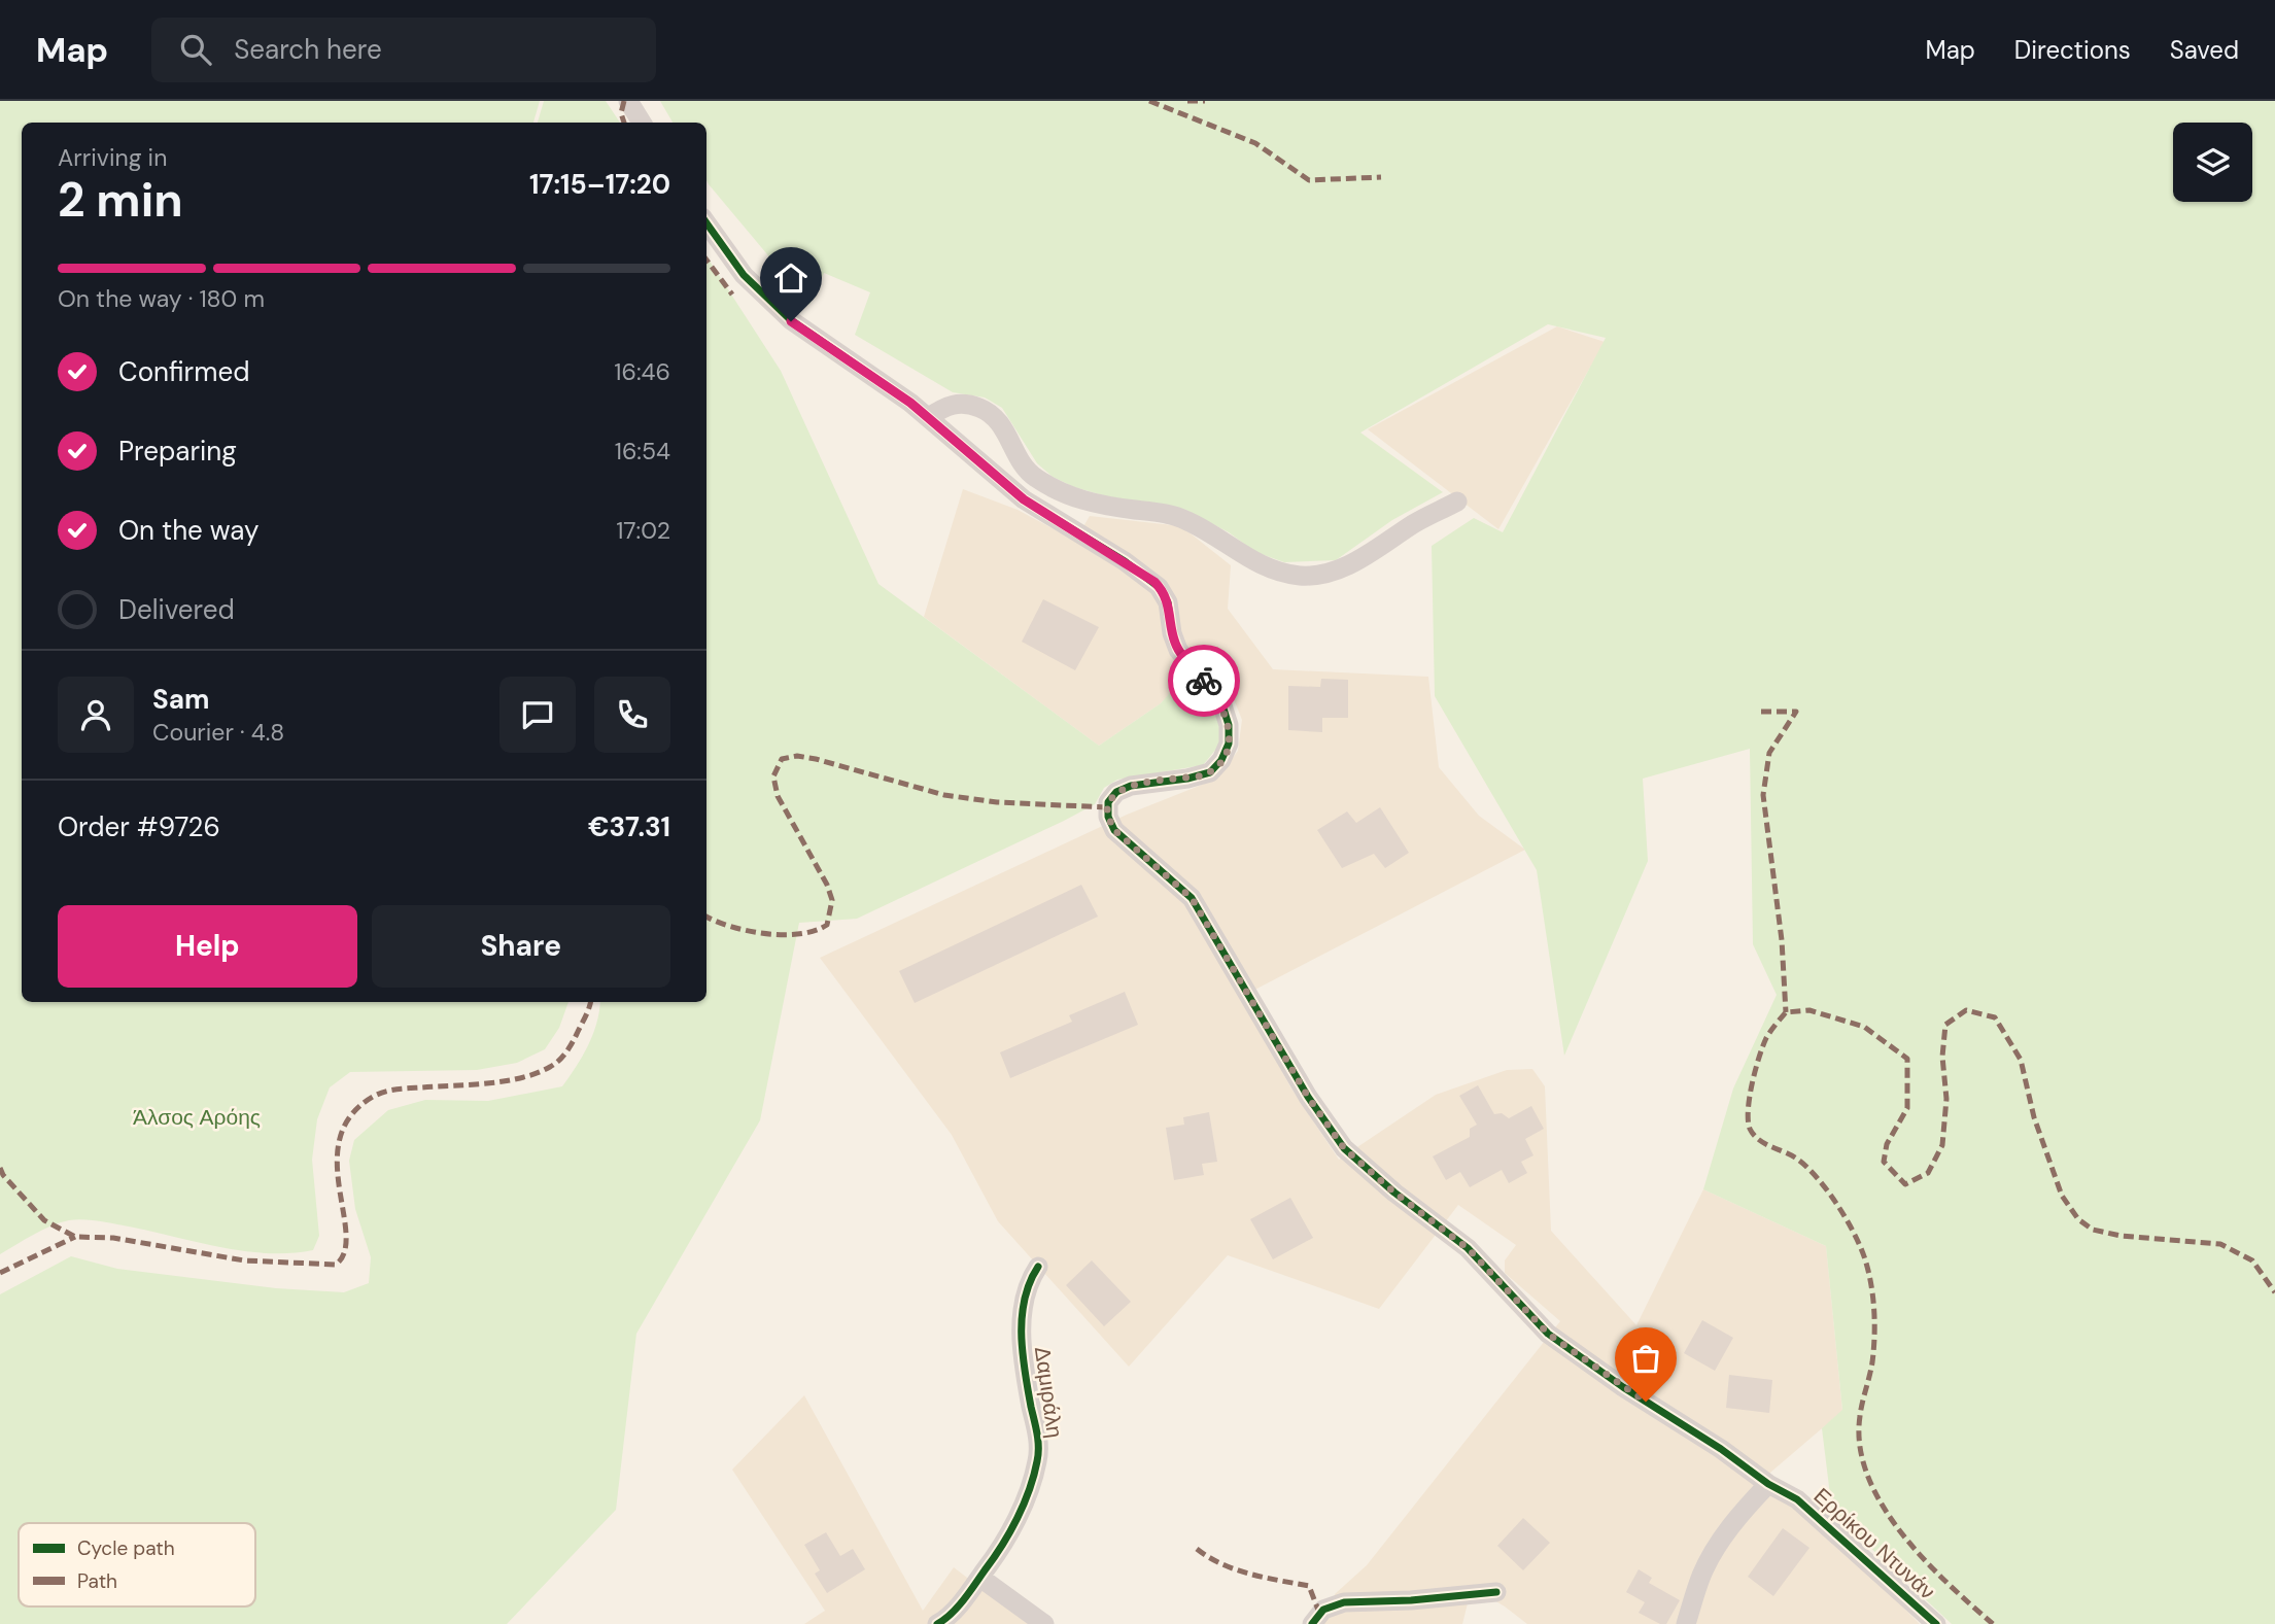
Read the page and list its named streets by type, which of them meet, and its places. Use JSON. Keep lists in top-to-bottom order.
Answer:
{
  "streets": {
    "street": ["Δαμιράλη", "Ερρίκου Ντυνάν"]
  },
  "parks": ["Άλσος Αρόης"],
  "legend": ["Cycle path", "Path"],
  "page": {
    "header": "Map",
    "search": "Search here",
    "nav": ["Map", "Directions", "Saved"],
    "heading": ["2 min", "Arriving in", "17:15–17:20"],
    "panel": [
      "Sam",
      "Courier · 4.8",
      "Order #9726",
      "€37.31"
    ],
    "bar": "On the way · 180 m",
    "list": [
      ["Confirmed", "16:46"],
      ["Preparing", "16:54"],
      ["On the way", "17:02"],
      "Delivered"
    ],
    "buttons": ["Help", "Share"]
  }
}
